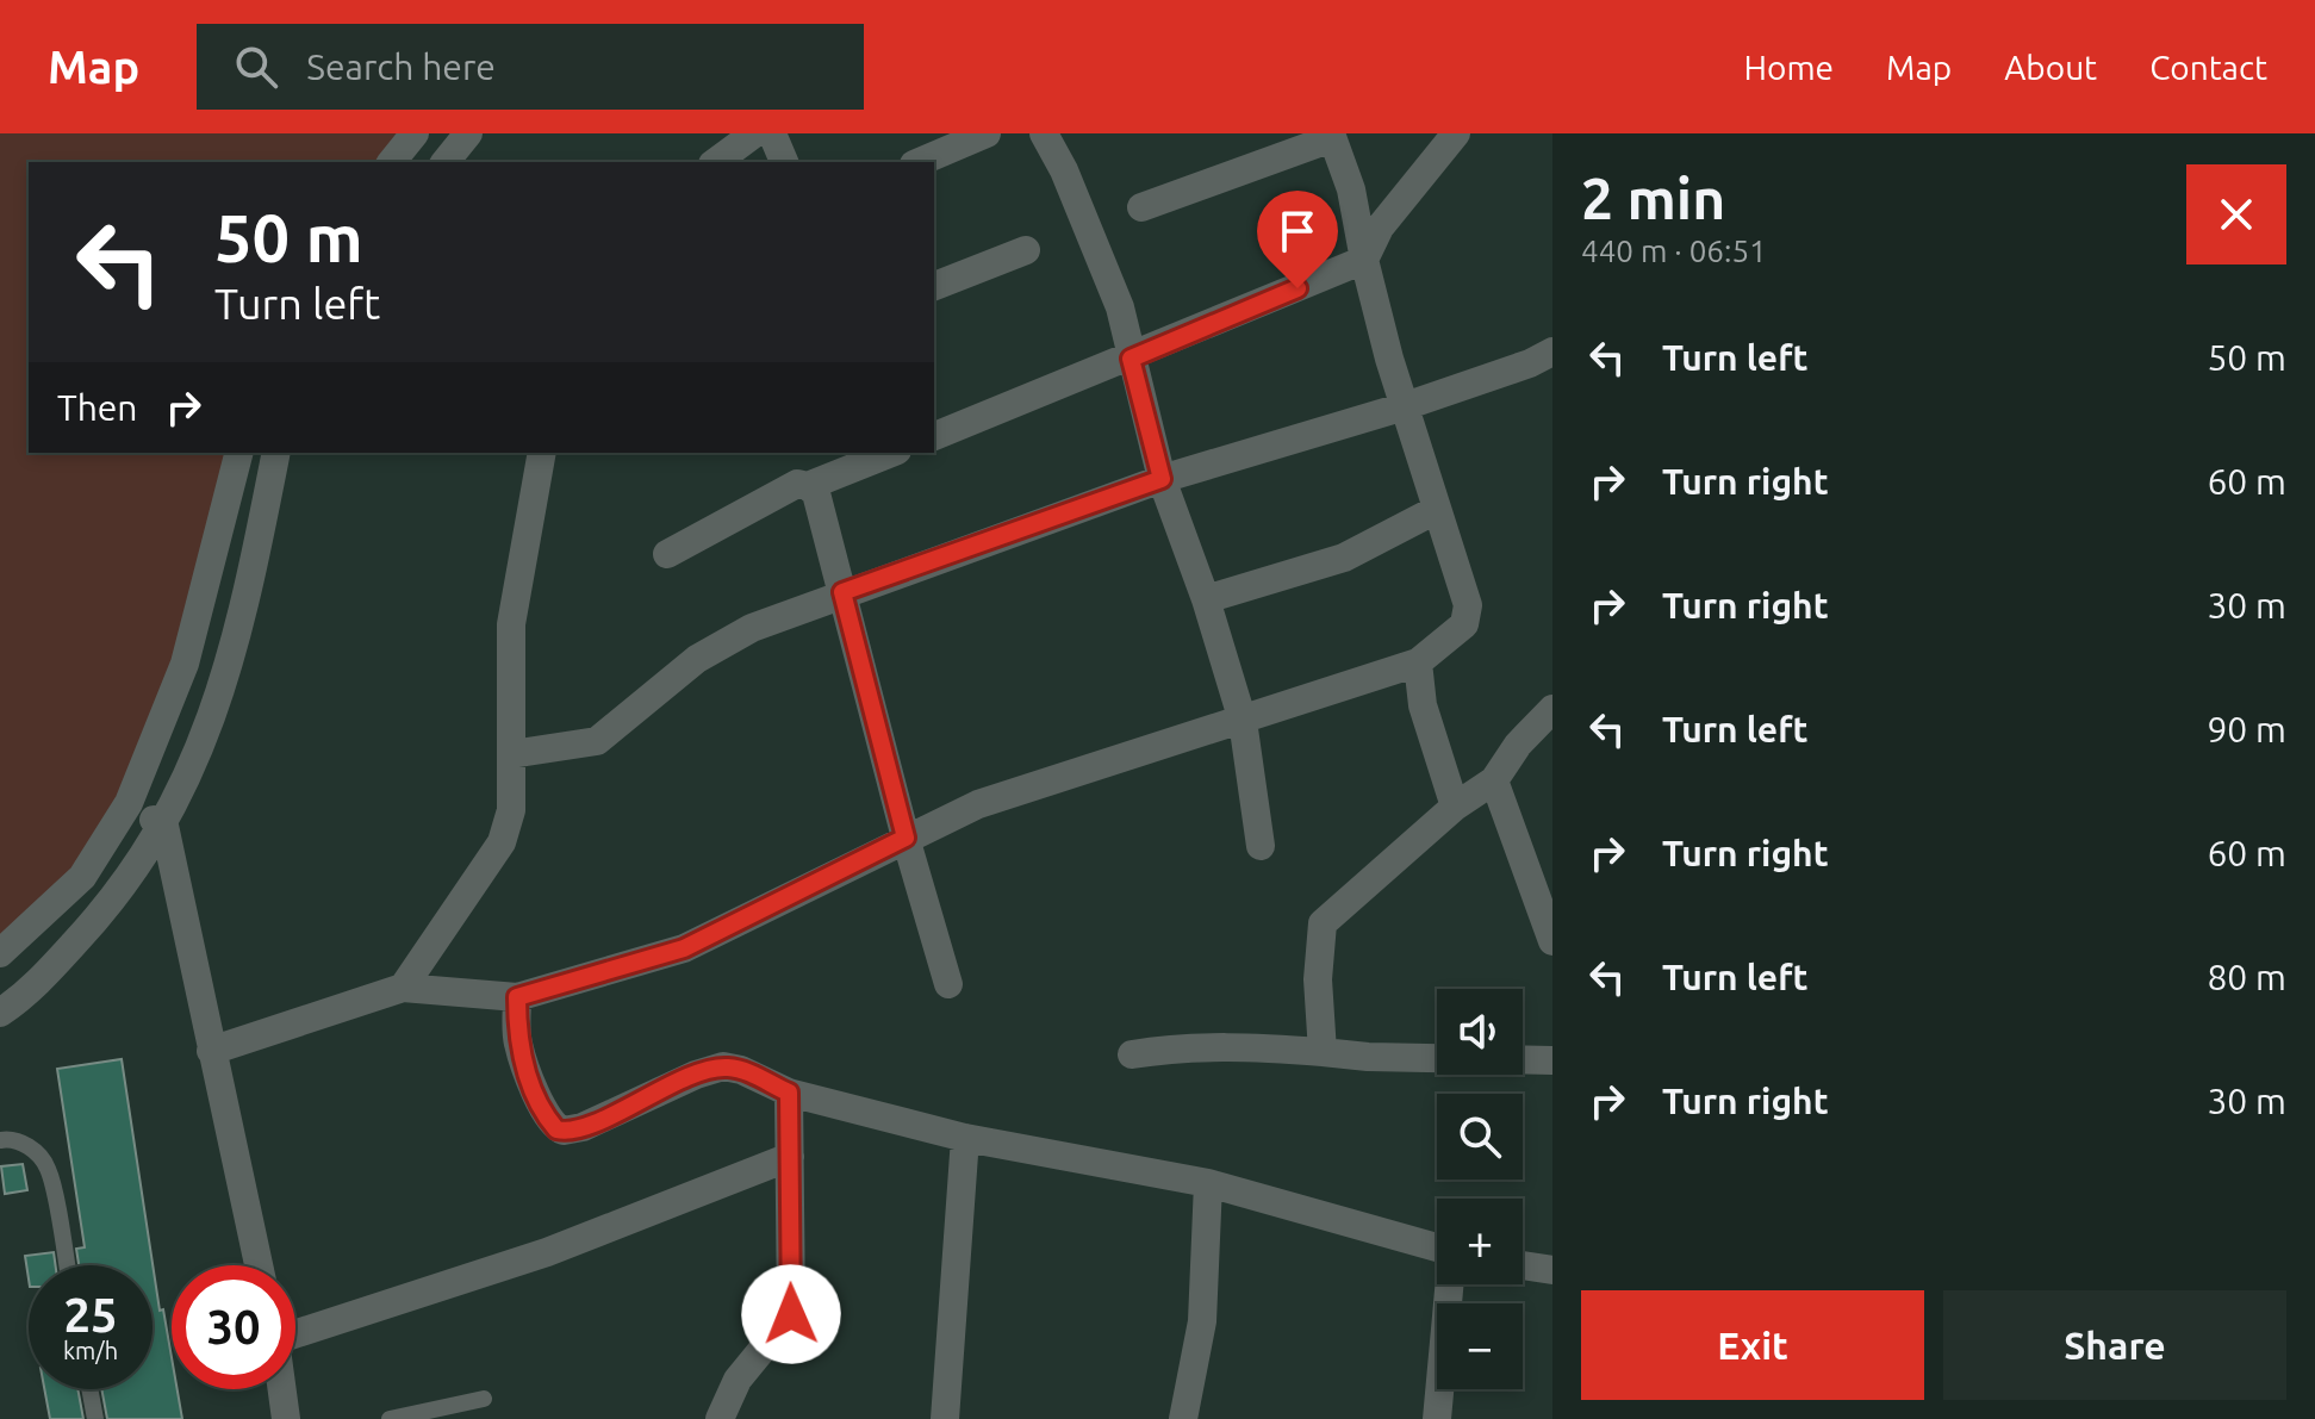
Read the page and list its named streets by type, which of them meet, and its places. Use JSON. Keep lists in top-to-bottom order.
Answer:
{
  "page": {
    "header": "Map",
    "search": "Search here",
    "nav": [
      "Home",
      "Map",
      "About",
      "Contact"
    ],
    "heading": ["2 min", "440 m · 06:51"],
    "turn": ["50 m", "Turn left"],
    "list": [
      {
        "name": "Turn left",
        "value": "50 m"
      },
      {
        "name": "Turn right",
        "value": "60 m"
      },
      {
        "name": "Turn right",
        "value": "30 m"
      },
      {
        "name": "Turn left",
        "value": "90 m"
      },
      {
        "name": "Turn right",
        "value": "60 m"
      },
      {
        "name": "Turn left",
        "value": "80 m"
      },
      {
        "name": "Turn right",
        "value": "30 m"
      }
    ],
    "then": "Then",
    "map_buttons": ["+", "−"],
    "speed": "25 km/h",
    "limit": "30",
    "buttons": ["Exit", "Share"]
  }
}
